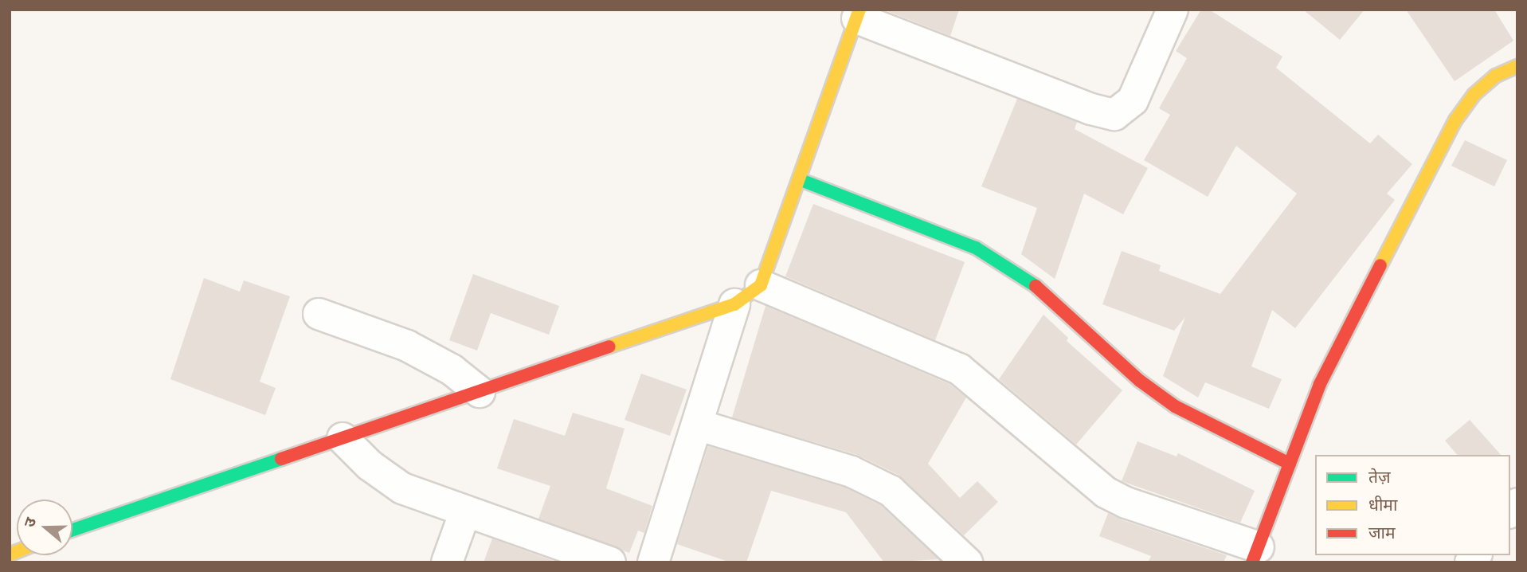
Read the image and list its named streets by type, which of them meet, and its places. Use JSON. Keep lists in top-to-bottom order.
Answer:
{
  "legend": ["तेज़", "धीमा", "जाम"],
  "north": "left"
}
